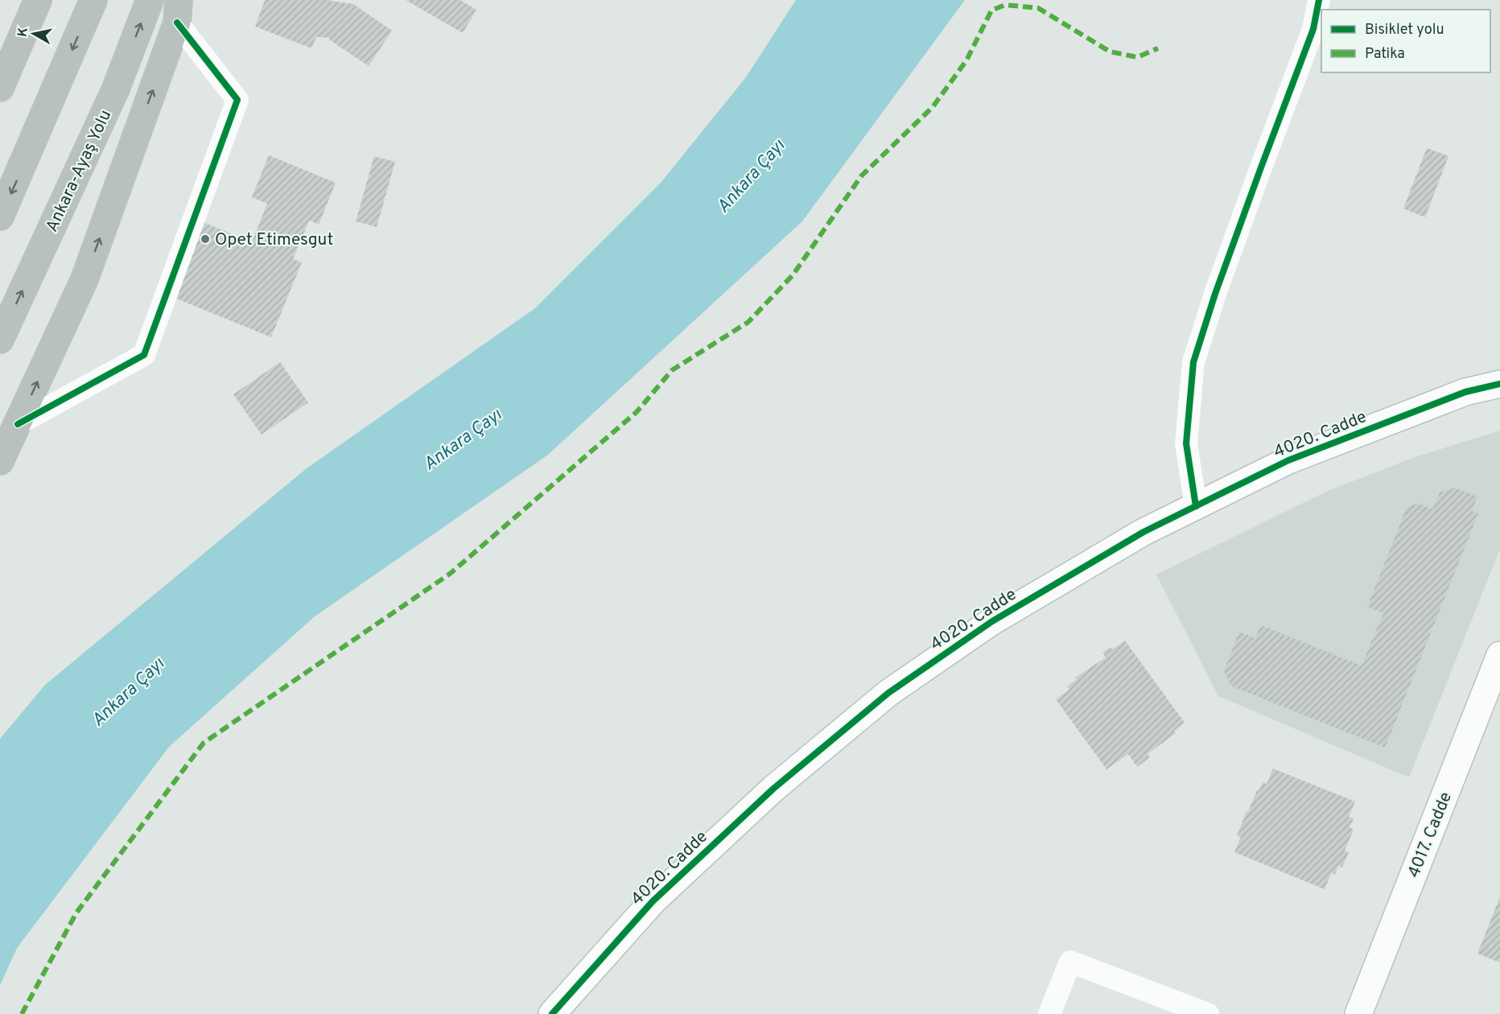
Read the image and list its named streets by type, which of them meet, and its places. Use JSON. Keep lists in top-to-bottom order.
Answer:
{
  "streets": {
    "highway": ["Ankara-Ayaş Yolu"],
    "street": ["4020. Cadde", "4017. Cadde"]
  },
  "water": ["Ankara Çayı"],
  "places": ["Opet Etimesgut"],
  "legend": ["Bisiklet yolu", "Patika"],
  "north": "left"
}
